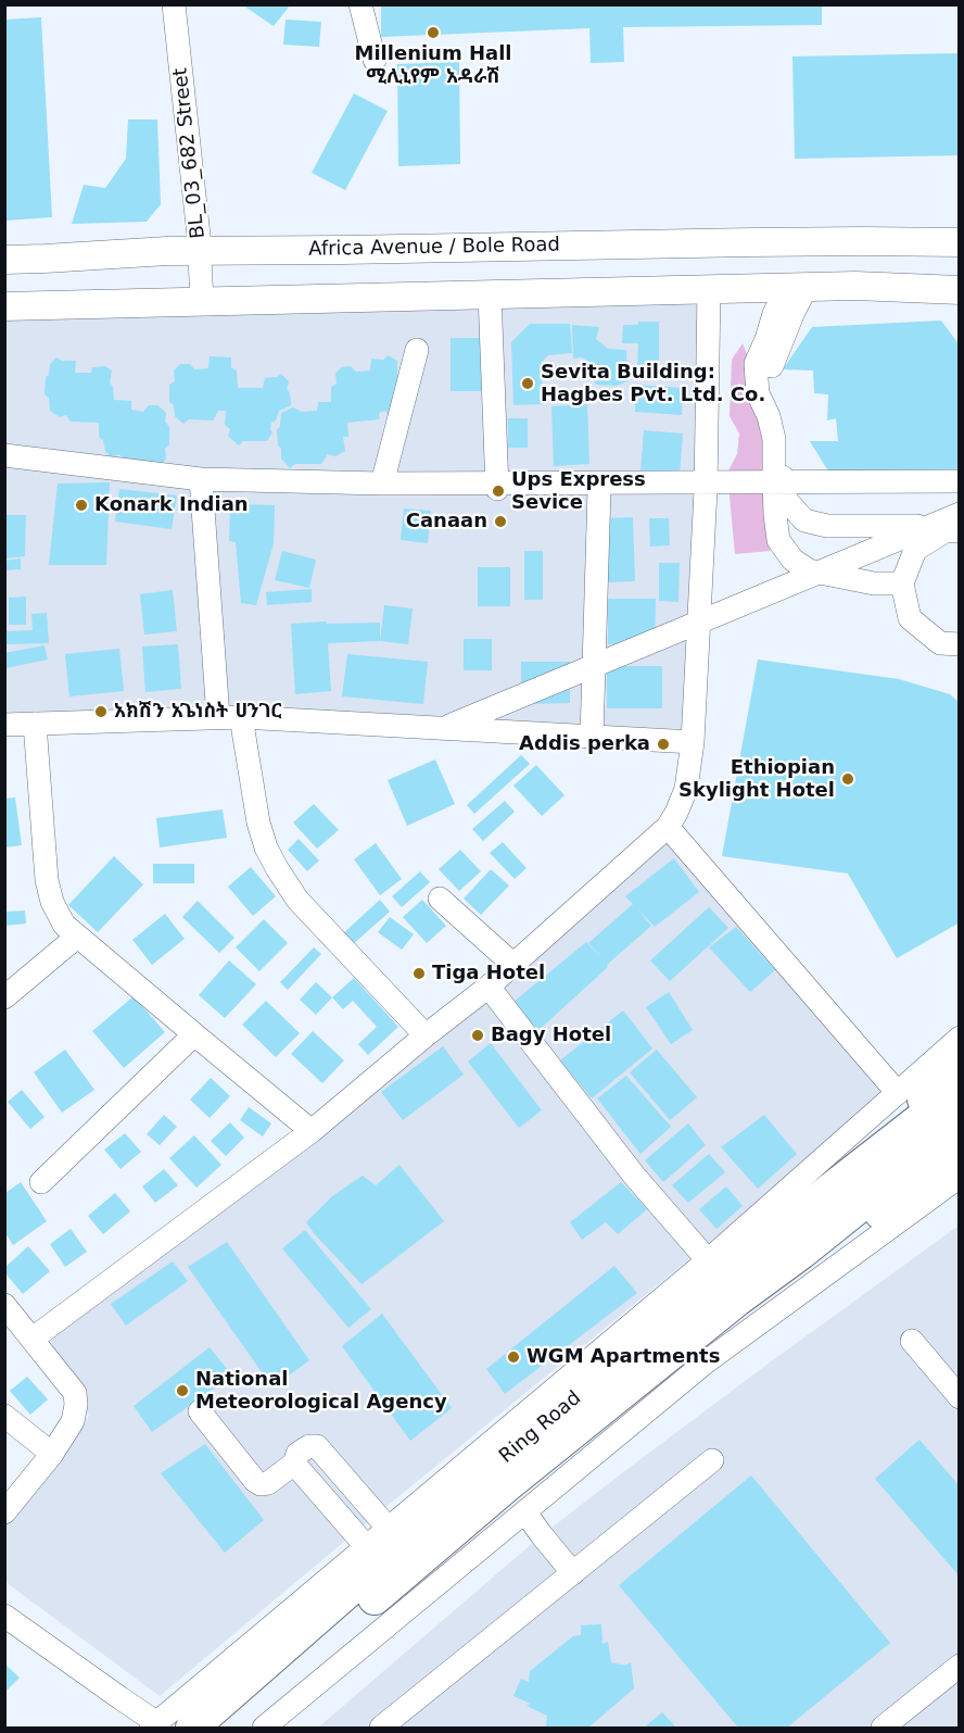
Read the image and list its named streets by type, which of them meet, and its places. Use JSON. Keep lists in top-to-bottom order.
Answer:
{
  "streets": {
    "highway": ["Ring Road"],
    "main road": ["Africa Avenue / Bole Road"],
    "street": ["BL_03_682 Street"]
  },
  "crossings": [
    ["BL_03_682 Street", "Africa Avenue / Bole Road"]
  ],
  "places": [
    "Millenium Hall ሚሊኒየም አዳራሽ",
    "Sevita Building: Hagbes Pvt. Ltd. Co.",
    "Ups Express Sevice",
    "Konark Indian",
    "Canaan",
    "አክሽን አጌነስት ሀንገር",
    "Addis perka",
    "Ethiopian Skylight Hotel",
    "Tiga Hotel",
    "Bagy Hotel",
    "WGM Apartments",
    "National Meteorological Agency"
  ]
}
